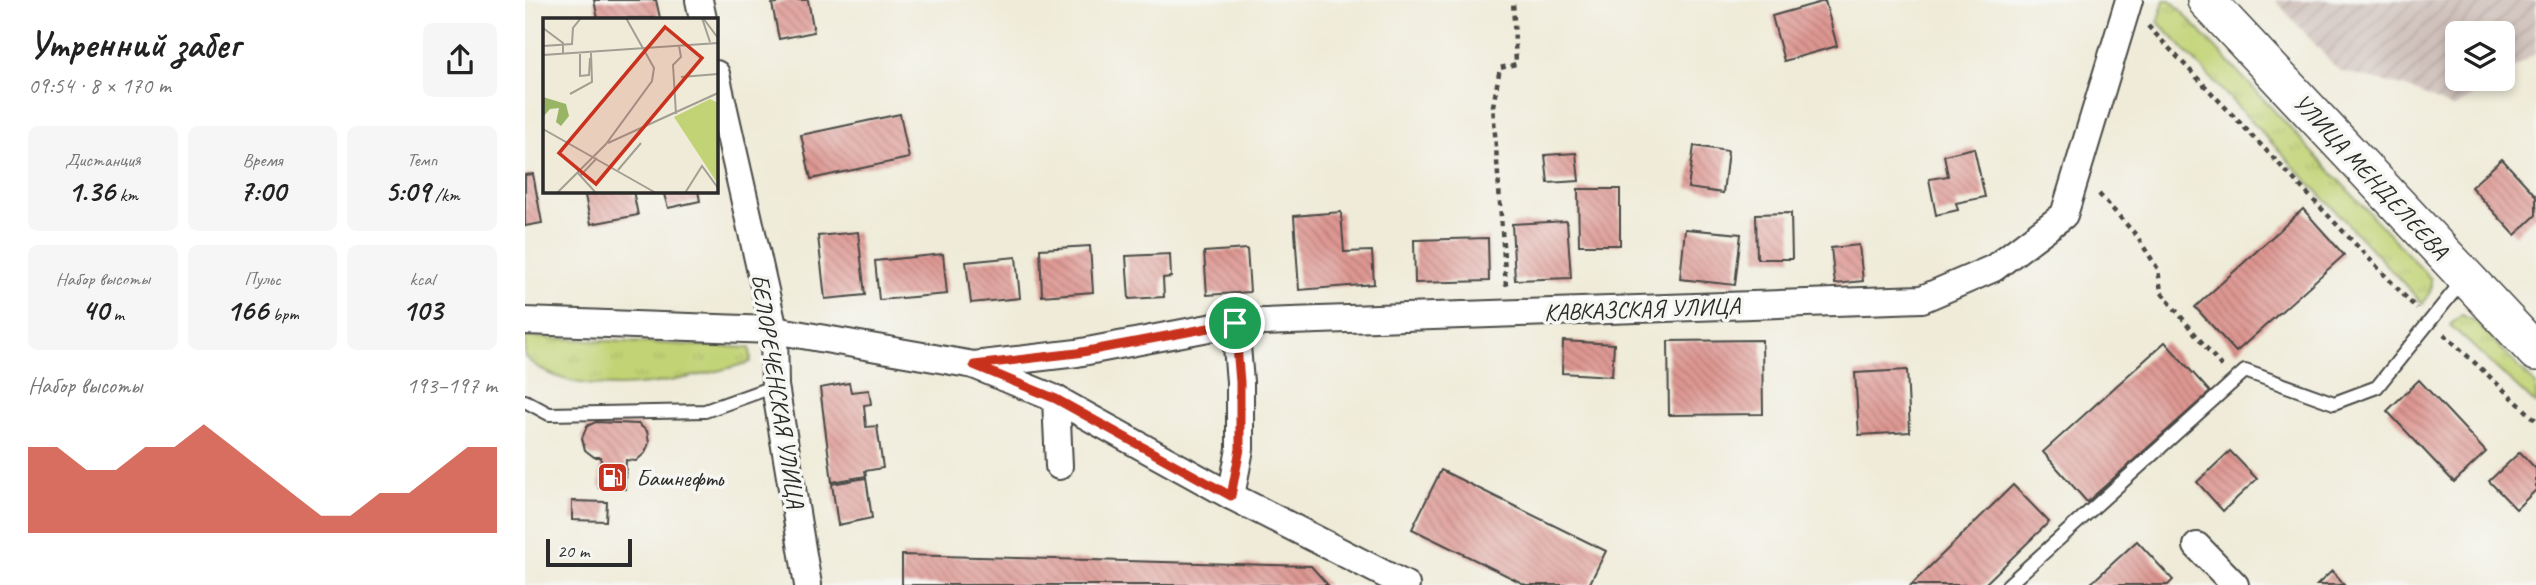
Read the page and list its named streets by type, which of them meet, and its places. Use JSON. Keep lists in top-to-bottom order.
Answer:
{
  "streets": {
    "main road": ["УЛИЦА МЕНДЕЛЕЕВА"],
    "street": ["КАВКАЗСКАЯ УЛИЦА", "БЕЛОРЕЧЕНСКАЯ УЛИЦА"]
  },
  "crossings": [
    ["КАВКАЗСКАЯ УЛИЦА", "БЕЛОРЕЧЕНСКАЯ УЛИЦА"]
  ],
  "places": {
    "fuel station": ["Башнефть"]
  },
  "scale_bar": "20 m",
  "page": {
    "heading": ["Утренний забег", "09:54 · 8 × 170 m"],
    "stats": [
      ["Дистанция", "1.36 km"],
      ["Время", "7:00"],
      ["Темп", "5:09 /km"],
      ["Набор высоты", "40 m"],
      ["Пульс", "166 bpm"],
      ["kcal", "103"]
    ],
    "chart": ["Набор высоты", "193–197 m"],
    "scale": "20 m"
  }
}
